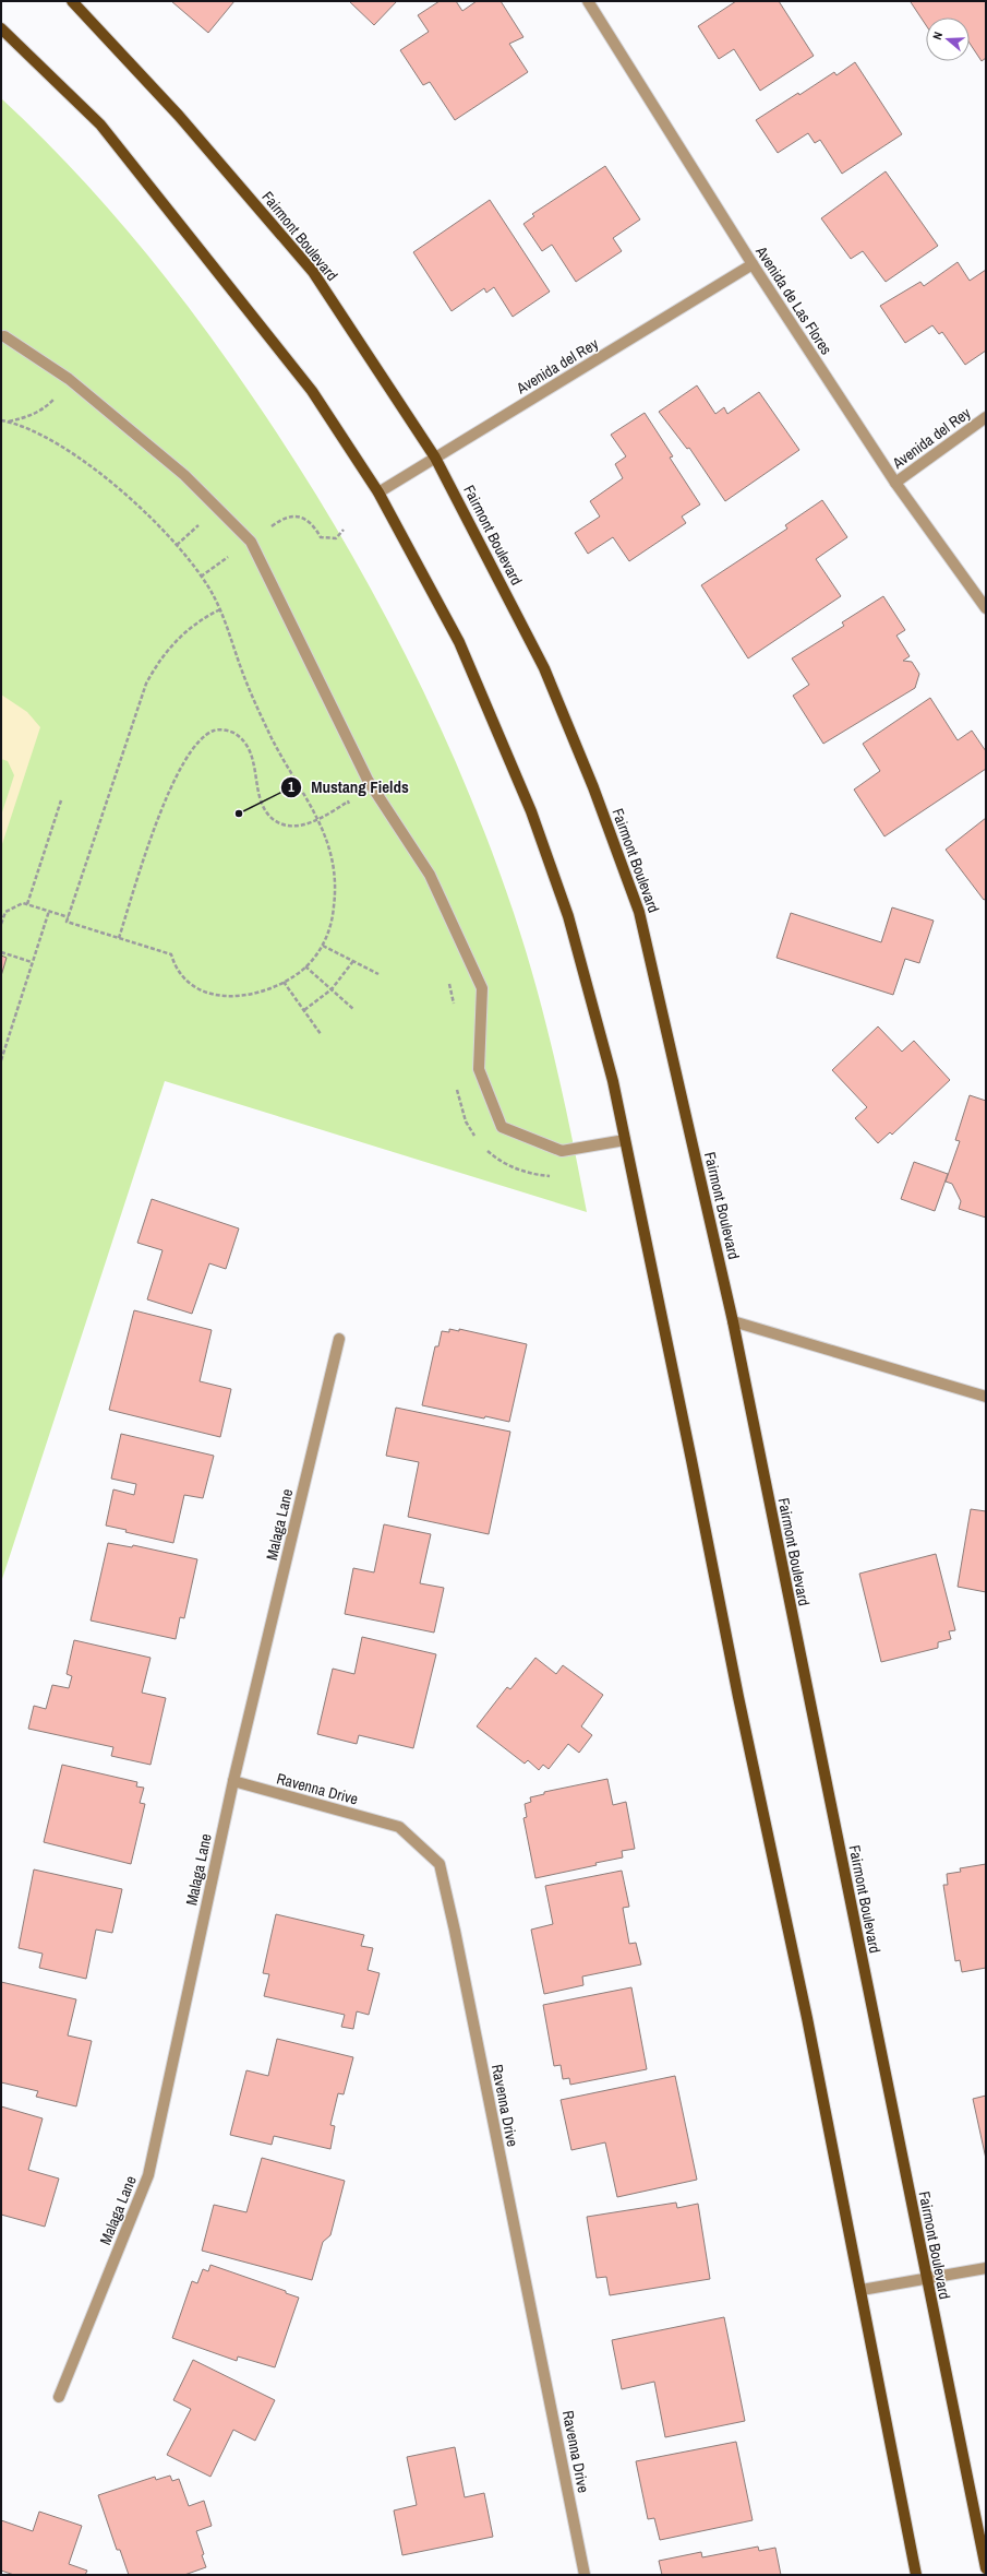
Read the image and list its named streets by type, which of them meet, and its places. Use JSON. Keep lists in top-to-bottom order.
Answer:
{
  "streets": {
    "main road": ["Fairmont Boulevard"],
    "street": [
      "Avenida de Las Flores",
      "Avenida del Rey",
      "Malaga Lane",
      "Ravenna Drive"
    ]
  },
  "crossings": [
    ["Fairmont Boulevard", "Avenida del Rey"],
    ["Avenida de Las Flores", "Avenida del Rey"],
    ["Malaga Lane", "Ravenna Drive"]
  ],
  "places": ["Mustang Fields"],
  "north": "left"
}
